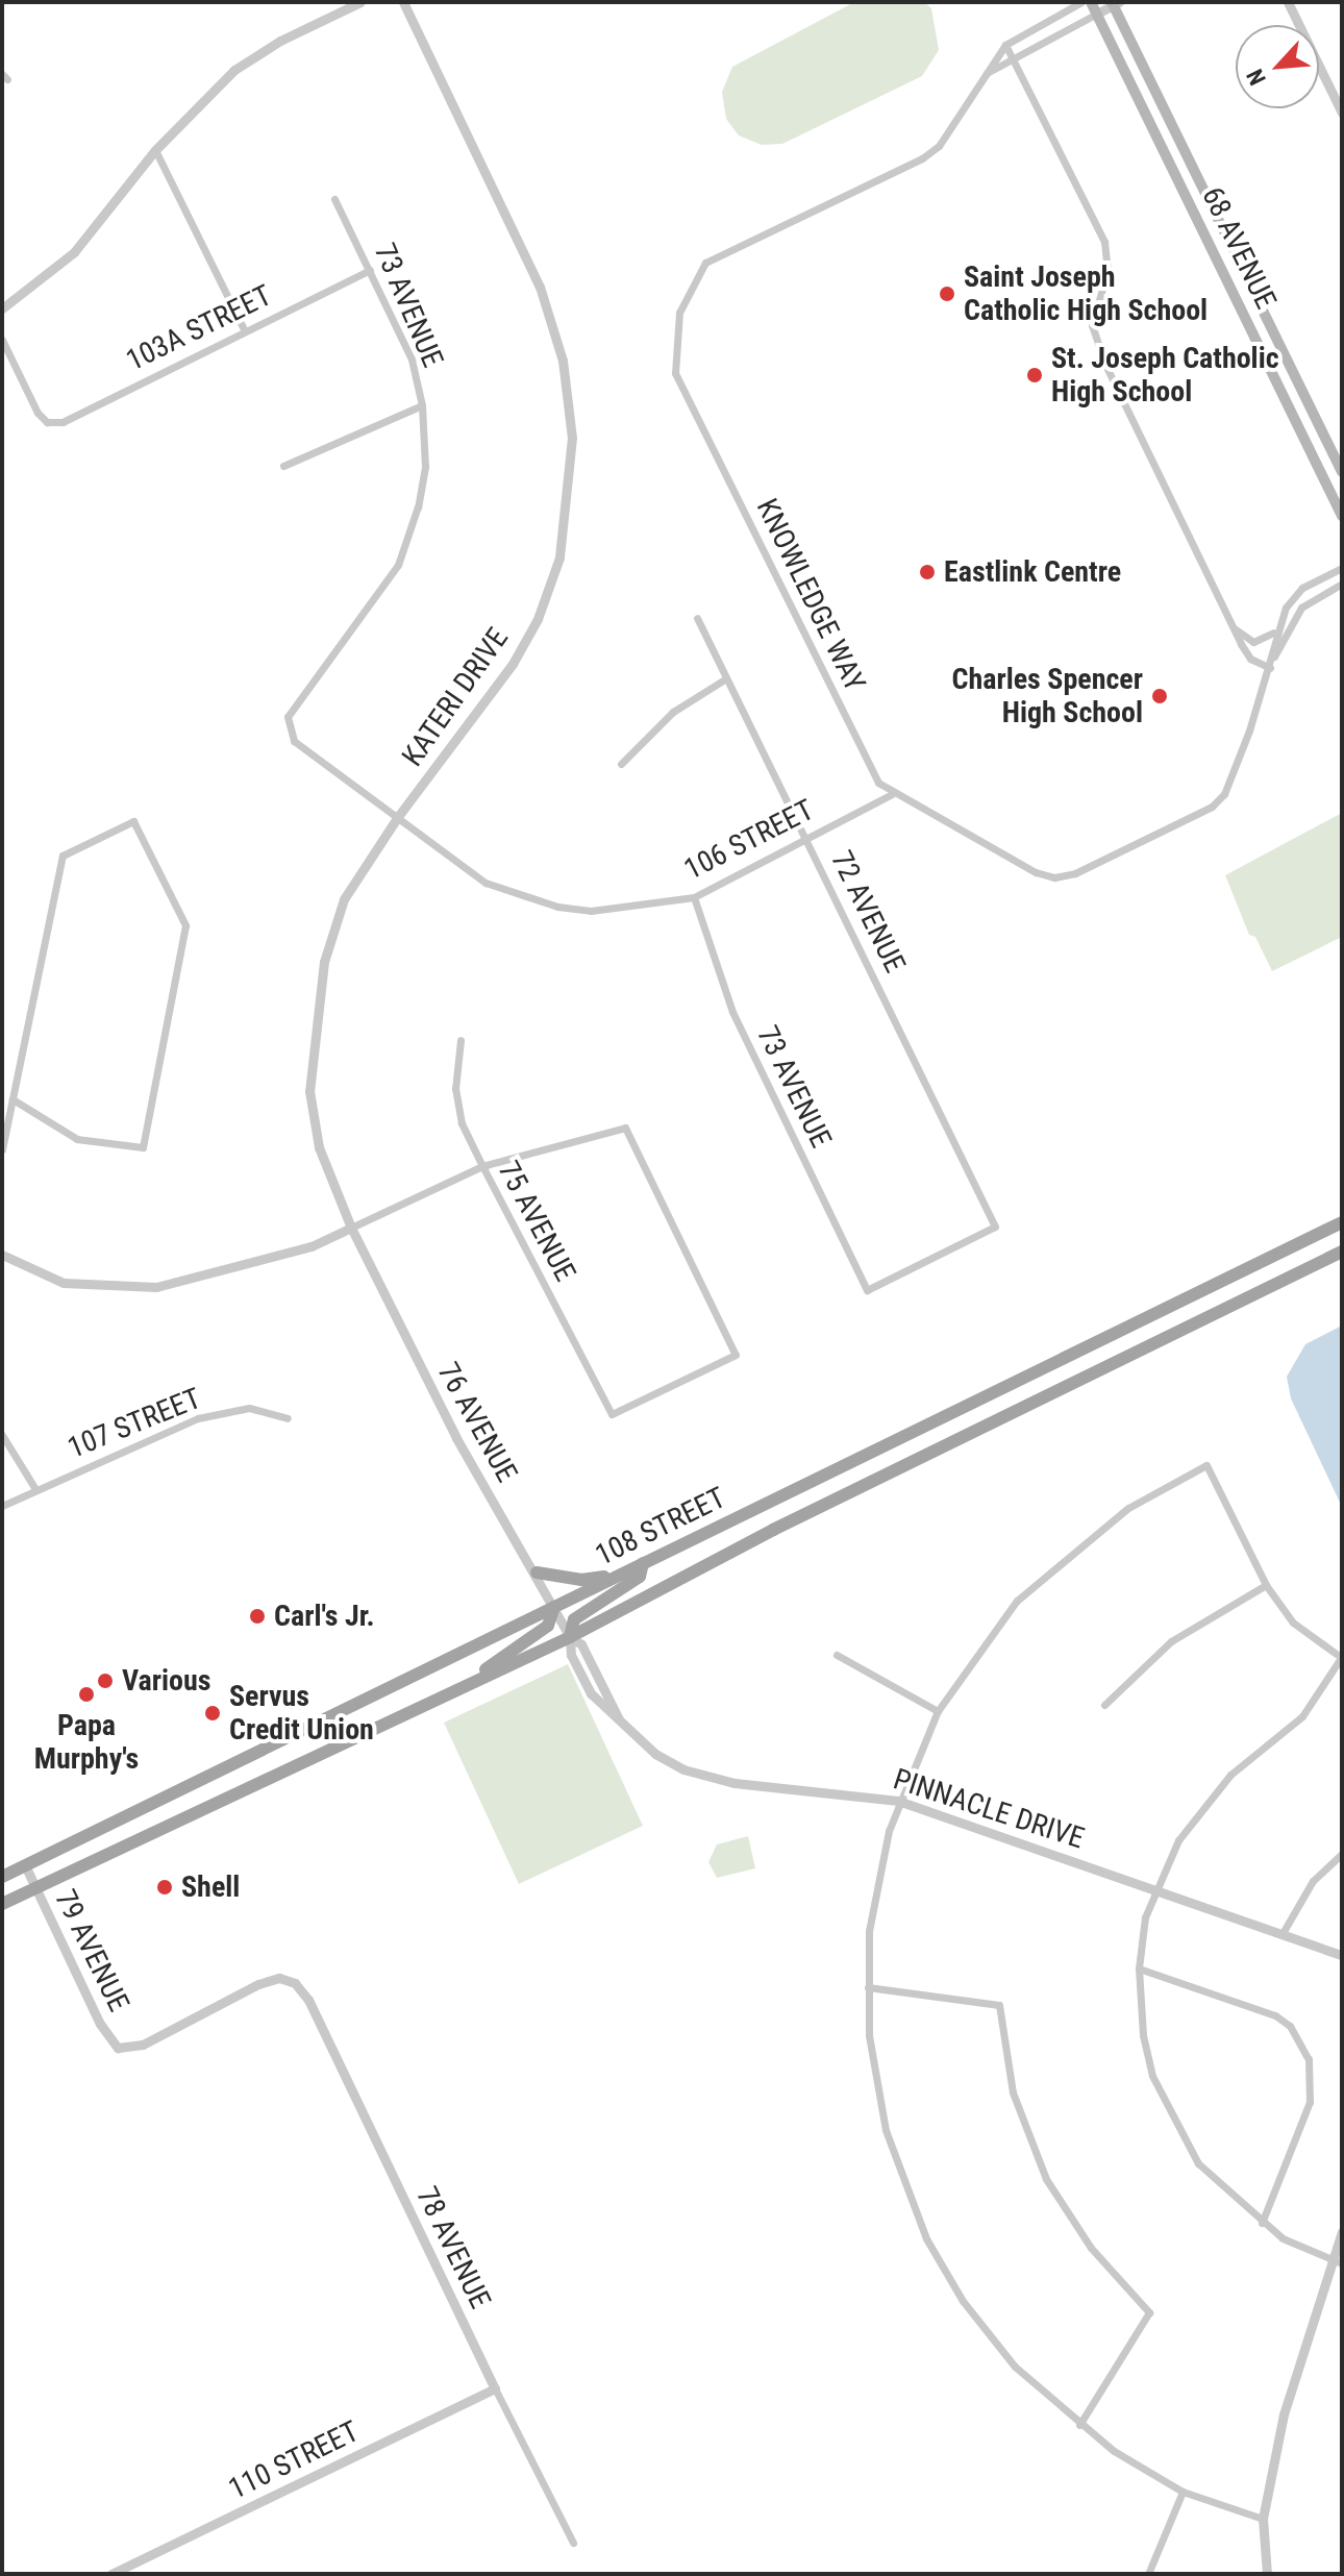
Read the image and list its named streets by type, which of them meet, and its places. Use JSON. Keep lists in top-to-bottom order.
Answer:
{
  "streets": {
    "main road": ["68 AVENUE", "108 STREET"],
    "street": [
      "73 AVENUE",
      "103A STREET",
      "KNOWLEDGE WAY",
      "KATERI DRIVE",
      "106 STREET",
      "72 AVENUE",
      "75 AVENUE",
      "76 AVENUE",
      "107 STREET",
      "PINNACLE DRIVE",
      "79 AVENUE",
      "78 AVENUE",
      "110 STREET"
    ]
  },
  "crossings": [
    ["68 AVENUE", "KNOWLEDGE WAY"],
    ["73 AVENUE", "103A STREET"],
    ["73 AVENUE", "106 STREET"],
    ["73 AVENUE", "72 AVENUE"],
    ["KNOWLEDGE WAY", "106 STREET"],
    ["KATERI DRIVE", "106 STREET"],
    ["KATERI DRIVE", "76 AVENUE"],
    ["106 STREET", "72 AVENUE"],
    ["76 AVENUE", "108 STREET"],
    ["76 AVENUE", "PINNACLE DRIVE"],
    ["108 STREET", "PINNACLE DRIVE"],
    ["108 STREET", "79 AVENUE"],
    ["79 AVENUE", "78 AVENUE"],
    ["78 AVENUE", "110 STREET"]
  ],
  "places": [
    "Saint Joseph Catholic High School",
    "St. Joseph Catholic High School",
    "Eastlink Centre",
    "Charles Spencer High School",
    "Carl's Jr.",
    "Various",
    "Papa Murphy's",
    "Servus Credit Union",
    "Shell"
  ],
  "north": "bottom left"
}
